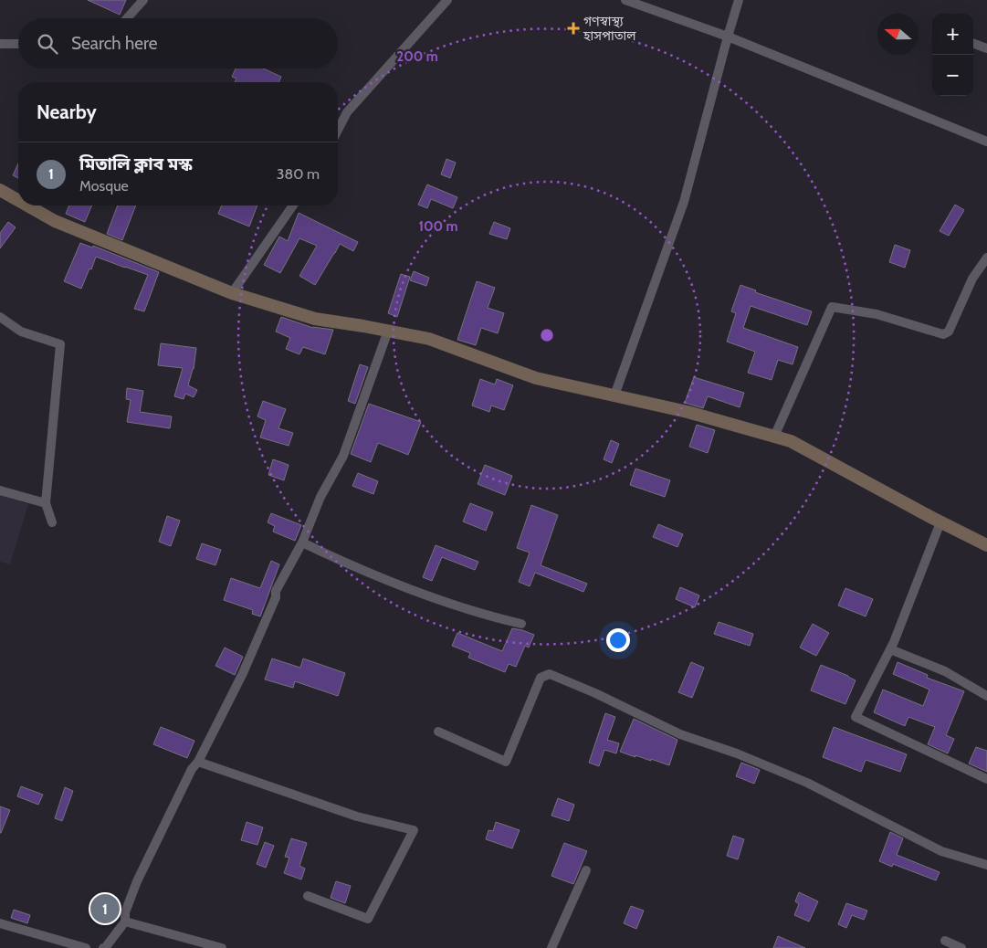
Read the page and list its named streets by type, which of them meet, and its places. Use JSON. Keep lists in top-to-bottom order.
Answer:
{
  "places": {
    "health": ["গণস্বাস্থ্য হাসপাতাল"]
  },
  "north": "left",
  "page": {
    "map_buttons": ["+", "−"],
    "search": "Search here",
    "heading": "Nearby",
    "list": [
      {
        "mark": "1",
        "name": "মিতালি ক্লাব মস্ক",
        "note": "Mosque",
        "value": "380 m"
      }
    ],
    "pins": "1"
  },
  "rings": ["200 m", "100 m"]
}
